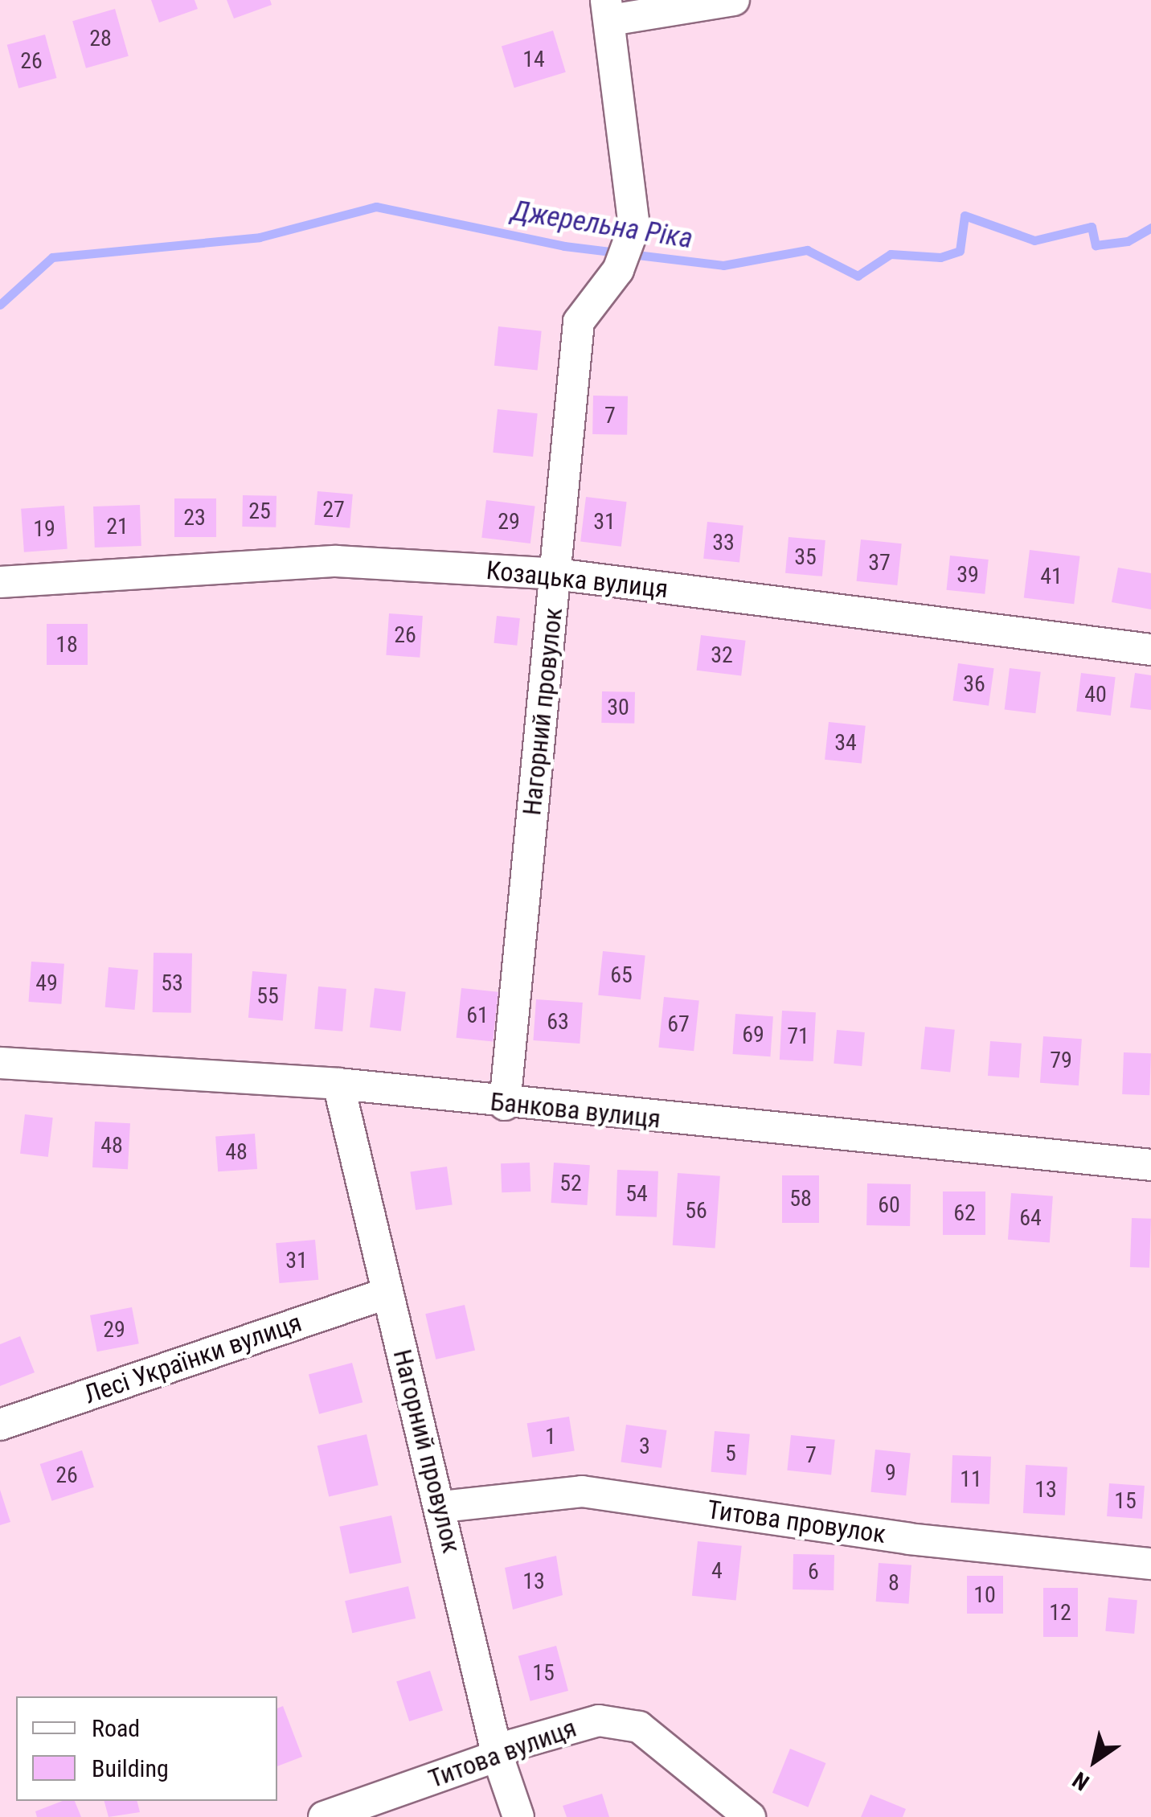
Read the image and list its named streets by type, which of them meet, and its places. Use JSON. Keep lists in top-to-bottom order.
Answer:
{
  "streets": {
    "street": [
      "Козацька вулиця",
      "Нагорний провулок",
      "Банкова вулиця",
      "Лесі Українки вулиця",
      "Титова провулок",
      "Титова вулиця"
    ]
  },
  "crossings": [
    ["Козацька вулиця", "Нагорний провулок"],
    ["Нагорний провулок", "Банкова вулиця"],
    ["Нагорний провулок", "Лесі Українки вулиця"],
    ["Нагорний провулок", "Титова провулок"],
    ["Нагорний провулок", "Титова вулиця"]
  ],
  "water": ["Джерельна Ріка"],
  "house_numbers": [
    "28",
    "14",
    "26",
    "7",
    "27",
    "25",
    "23",
    "29",
    "31",
    "21",
    "19",
    "33",
    "35",
    "37",
    "39",
    "41",
    "26",
    "18",
    "32",
    "36",
    "40",
    "30",
    "34",
    "65",
    "49",
    "53",
    "55",
    "61",
    "63",
    "67",
    "69",
    "71",
    "79",
    "48",
    "48",
    "52",
    "54",
    "58",
    "60",
    "56",
    "62",
    "64",
    "31",
    "29",
    "1",
    "3",
    "5",
    "7",
    "9",
    "26",
    "11",
    "13",
    "15",
    "4",
    "6",
    "13",
    "8",
    "10",
    "12",
    "15"
  ],
  "legend": ["Road", "Building"],
  "north": "bottom left"
}
